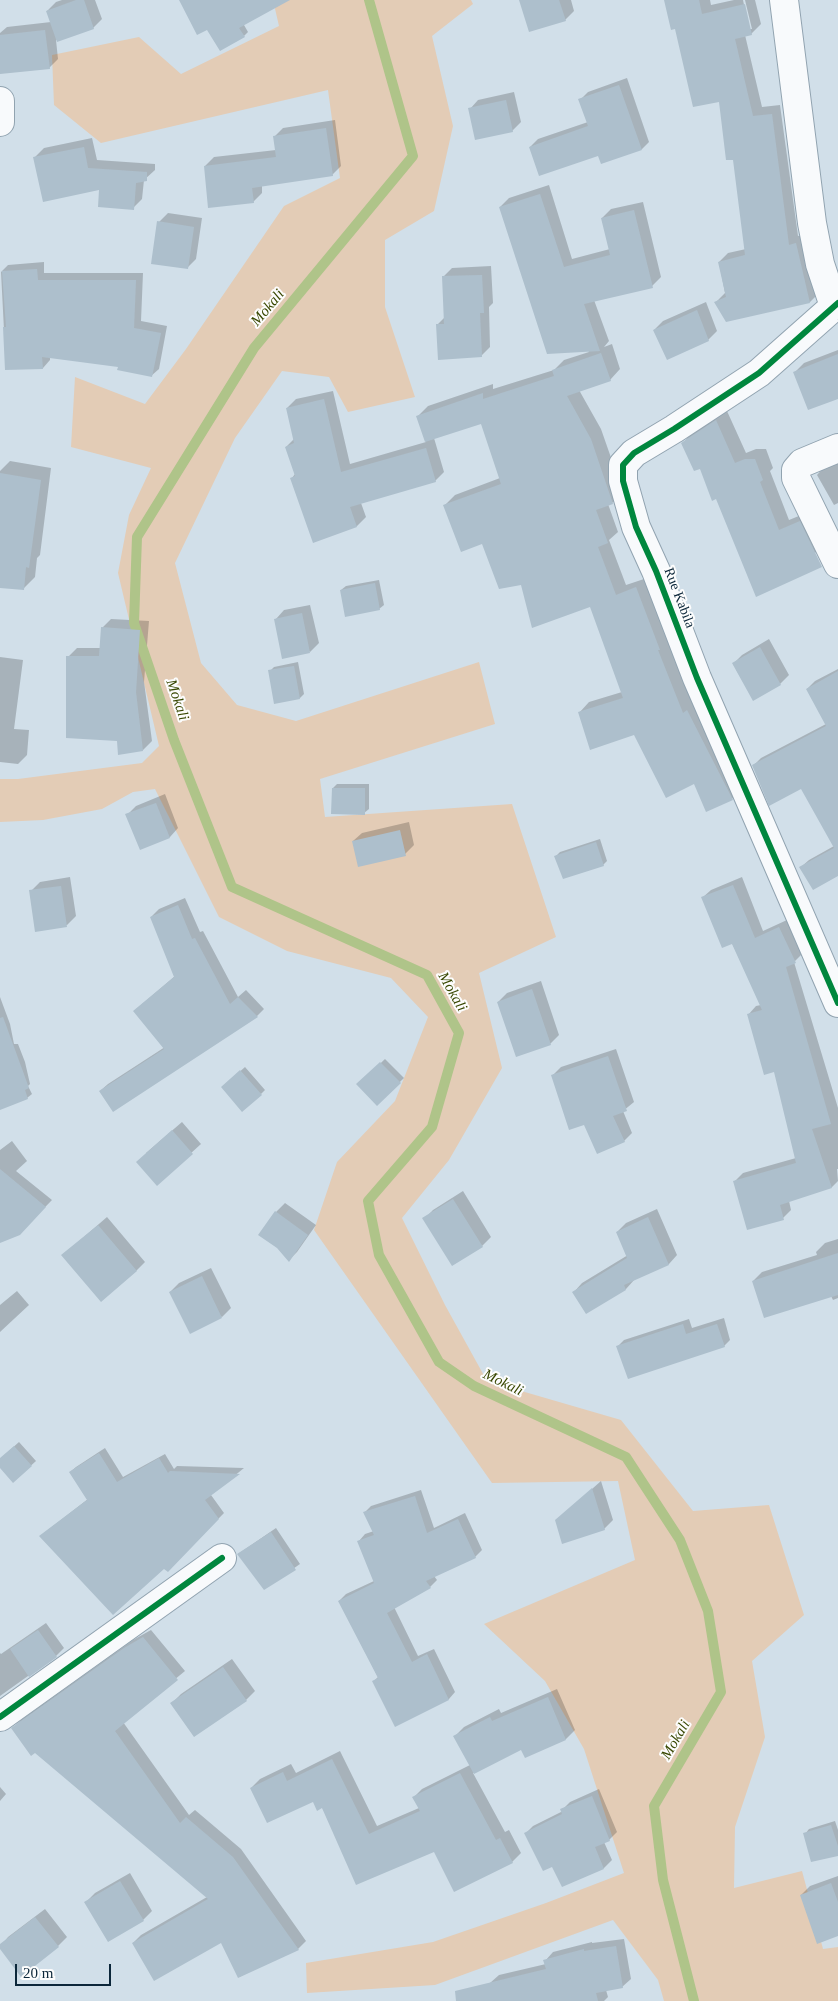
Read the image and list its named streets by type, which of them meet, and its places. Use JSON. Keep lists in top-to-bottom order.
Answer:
{
  "streets": {
    "street": ["Rue Kabila"]
  },
  "water": ["Mokali"],
  "scale_bar": "20 m"
}
